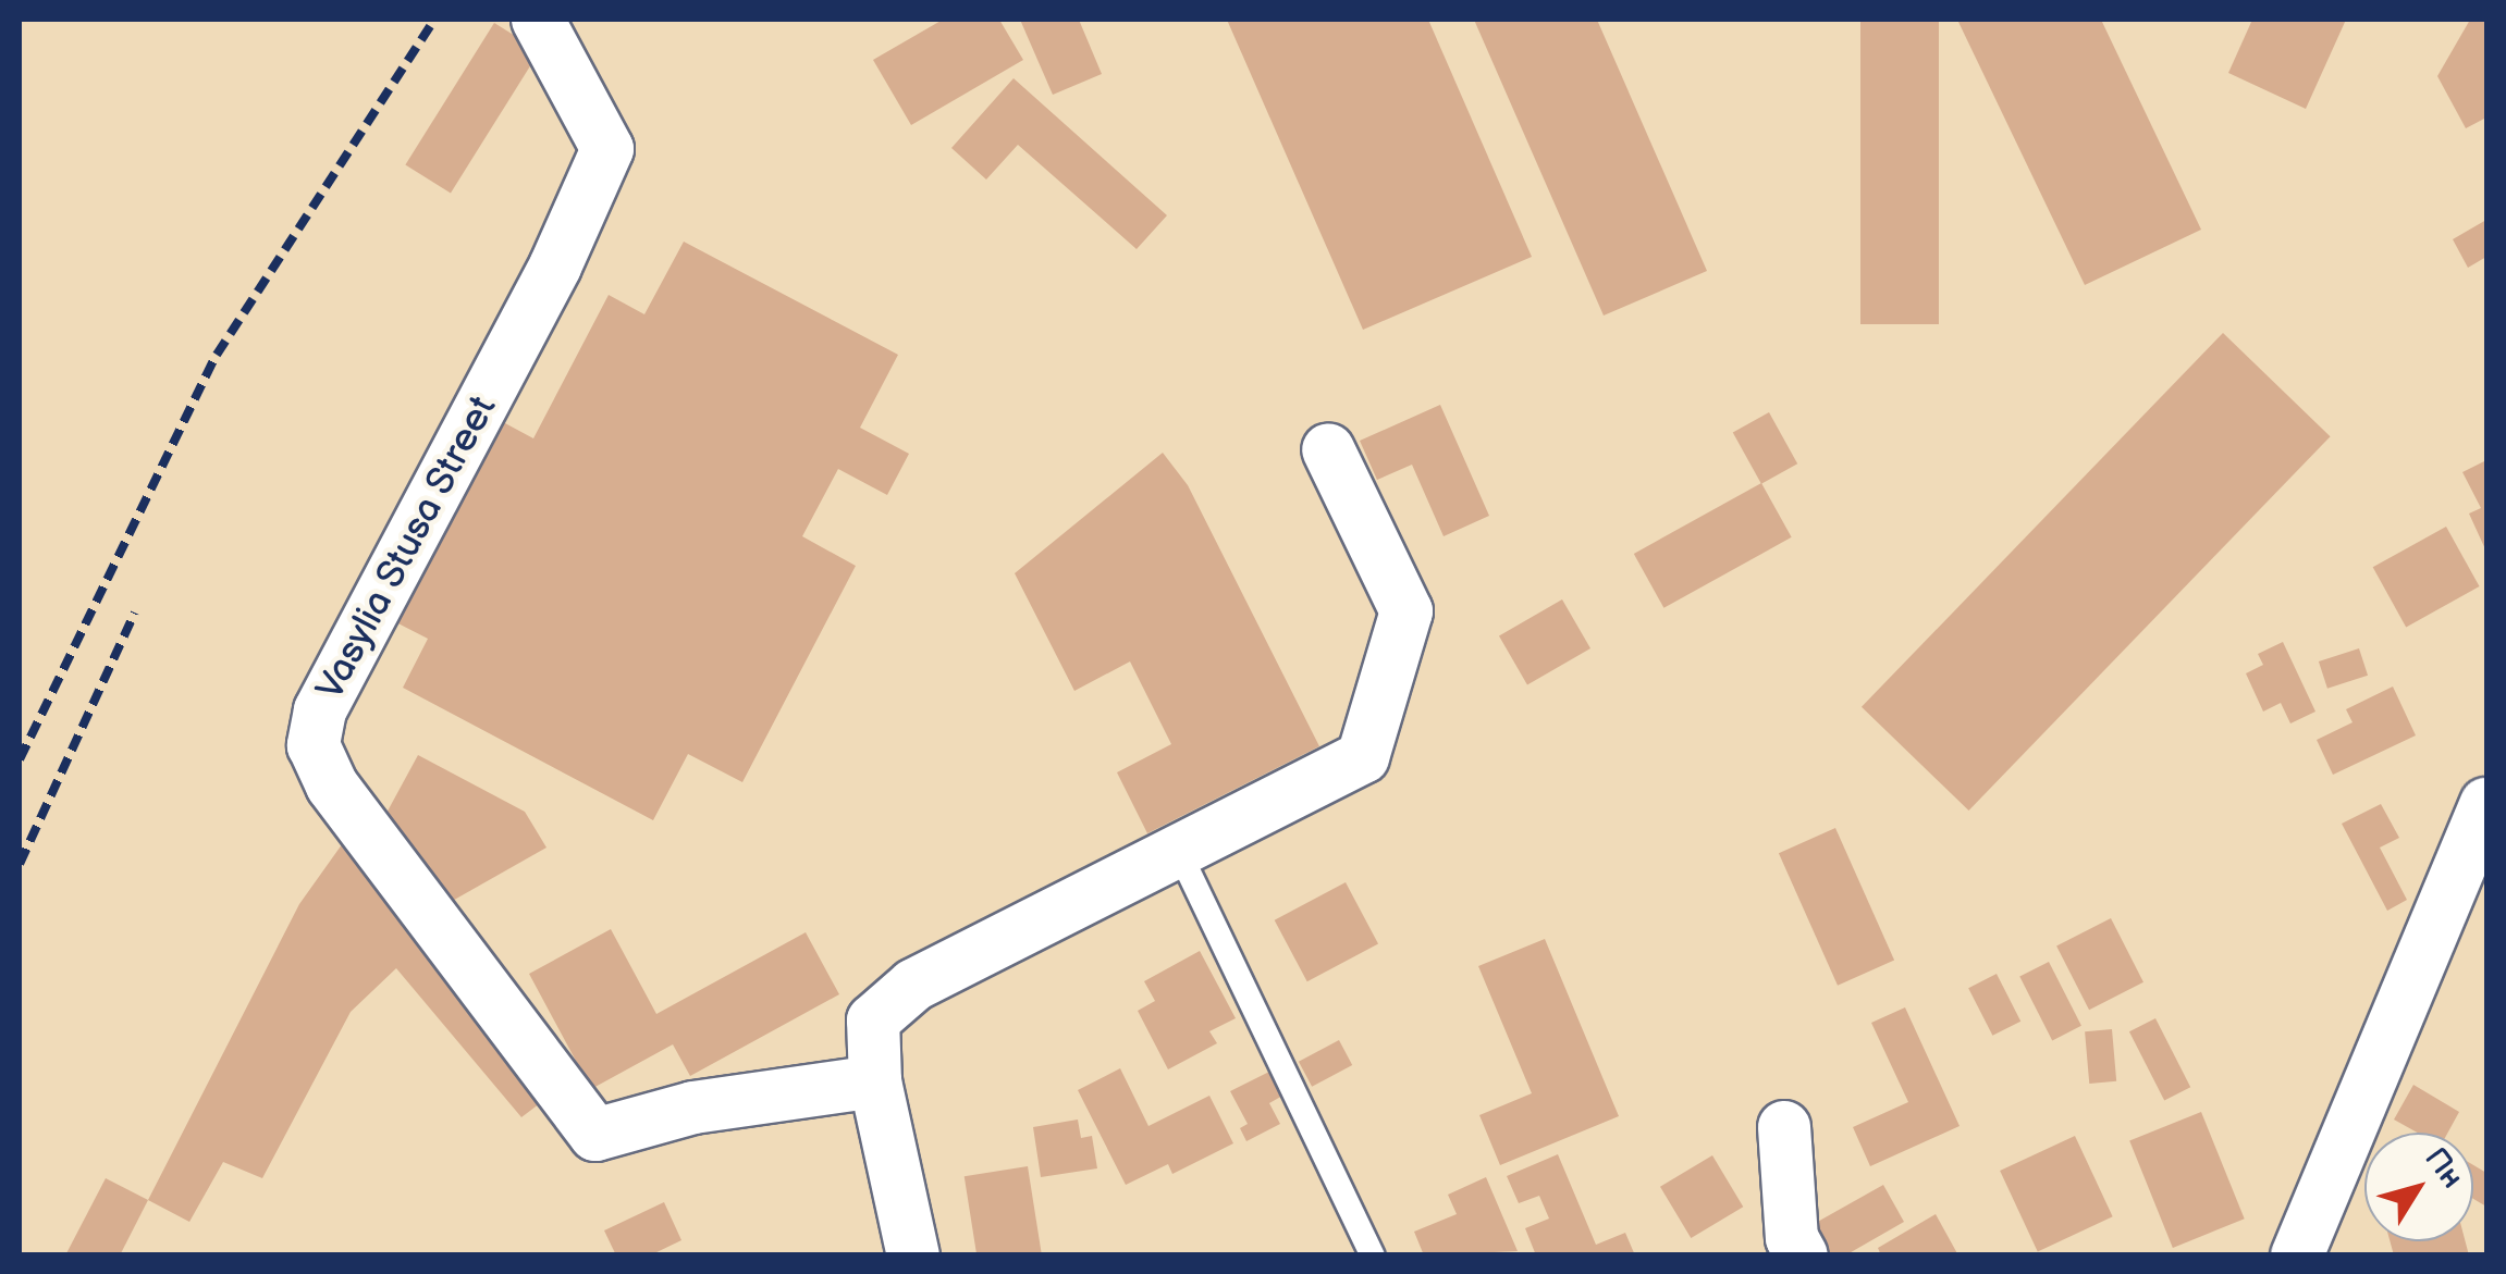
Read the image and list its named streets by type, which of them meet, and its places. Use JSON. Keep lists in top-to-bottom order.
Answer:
{
  "streets": {
    "street": ["Vasylia Stusa Street"]
  },
  "north": "top right"
}
